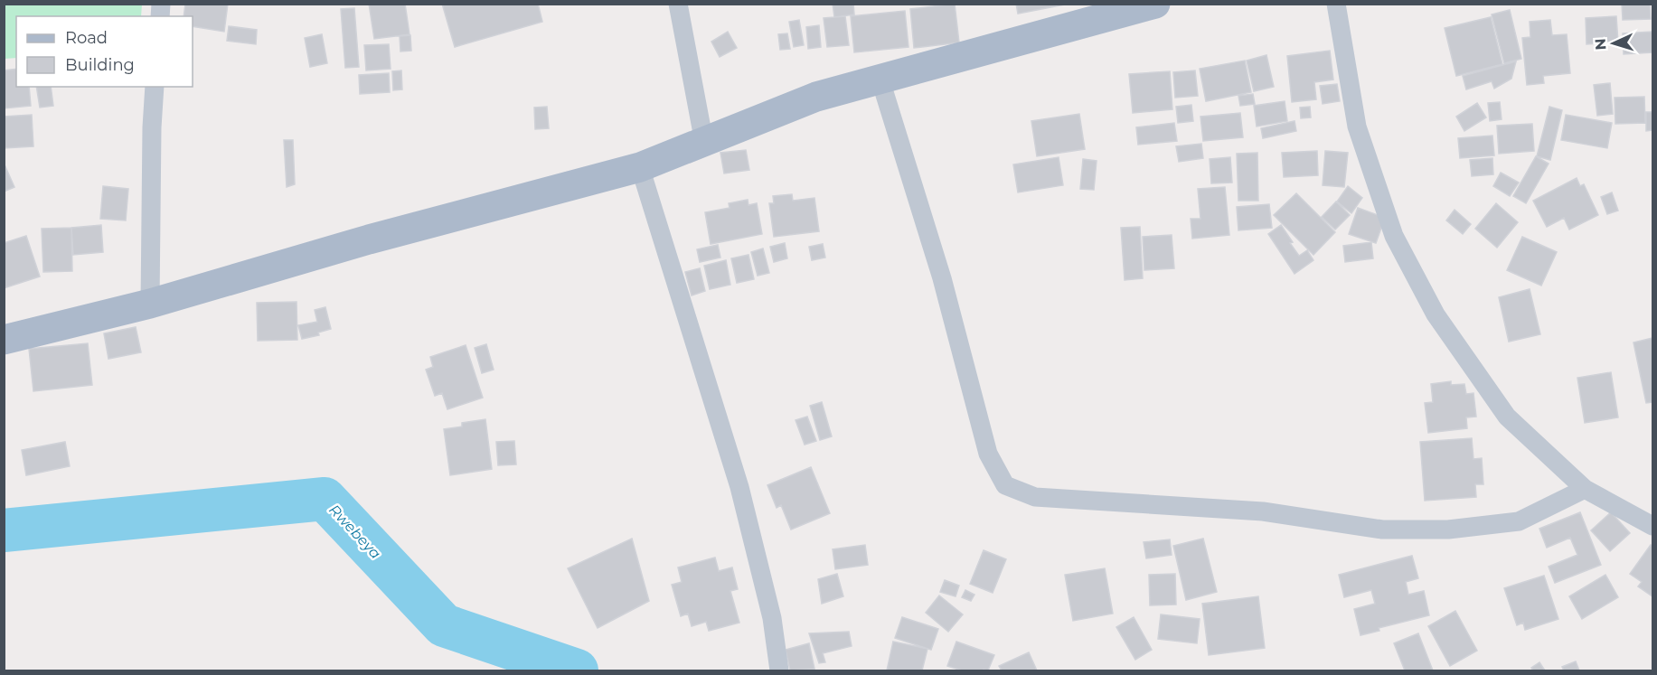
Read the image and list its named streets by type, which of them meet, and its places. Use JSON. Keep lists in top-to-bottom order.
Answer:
{
  "water": ["Rwebeya"],
  "legend": ["Road", "Building"],
  "north": "left"
}
